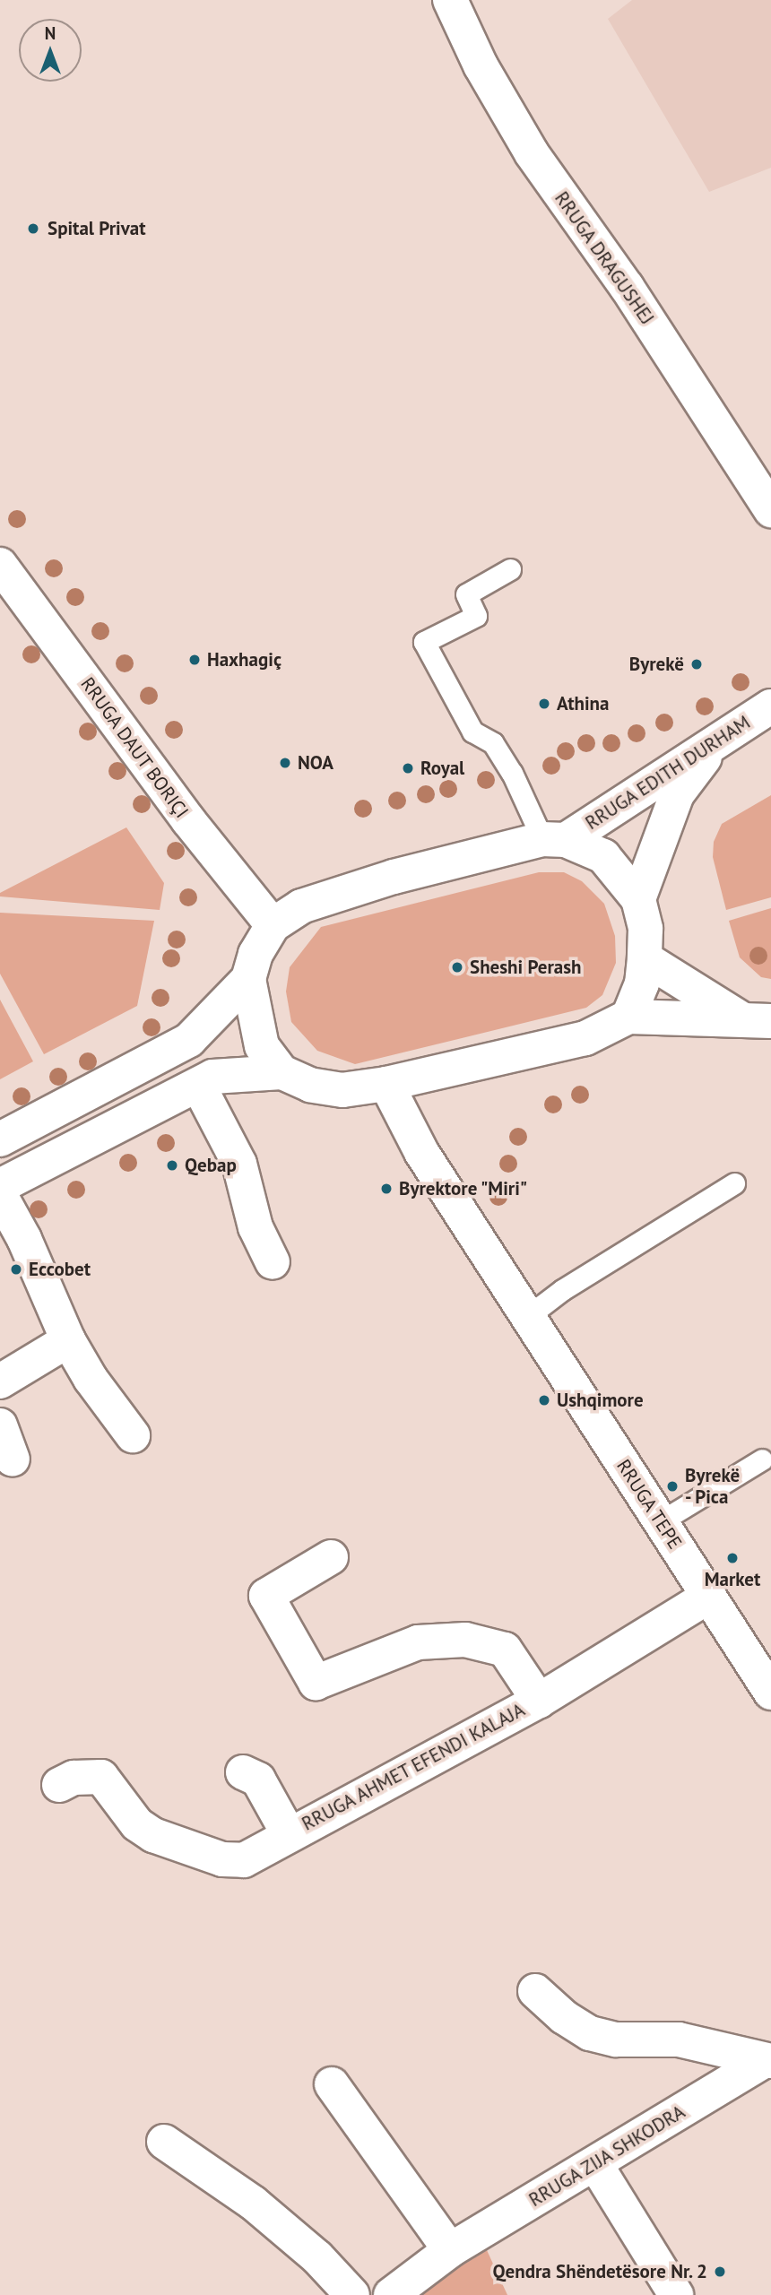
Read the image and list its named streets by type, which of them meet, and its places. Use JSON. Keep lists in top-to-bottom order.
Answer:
{
  "streets": {
    "street": [
      "RRUGA DRAGUSHEJ",
      "RRUGA DAUT BORIÇI",
      "RRUGA EDITH DURHAM",
      "RRUGA TEPE",
      "RRUGA AHMET EFENDI KALAJA",
      "RRUGA ZIJA SHKODRA"
    ]
  },
  "crossings": [
    ["RRUGA TEPE", "RRUGA AHMET EFENDI KALAJA"]
  ],
  "places": [
    "Spital Privat",
    "Haxhagiç",
    "Byrekë",
    "Athina",
    "NOA",
    "Royal",
    "Sheshi Perash",
    "Qebap",
    "Byrektore \"Miri\"",
    "Eccobet",
    "Ushqimore",
    "Byrekë - Pica",
    "Market",
    "Qendra Shëndetësore Nr. 2"
  ],
  "north": "top"
}
